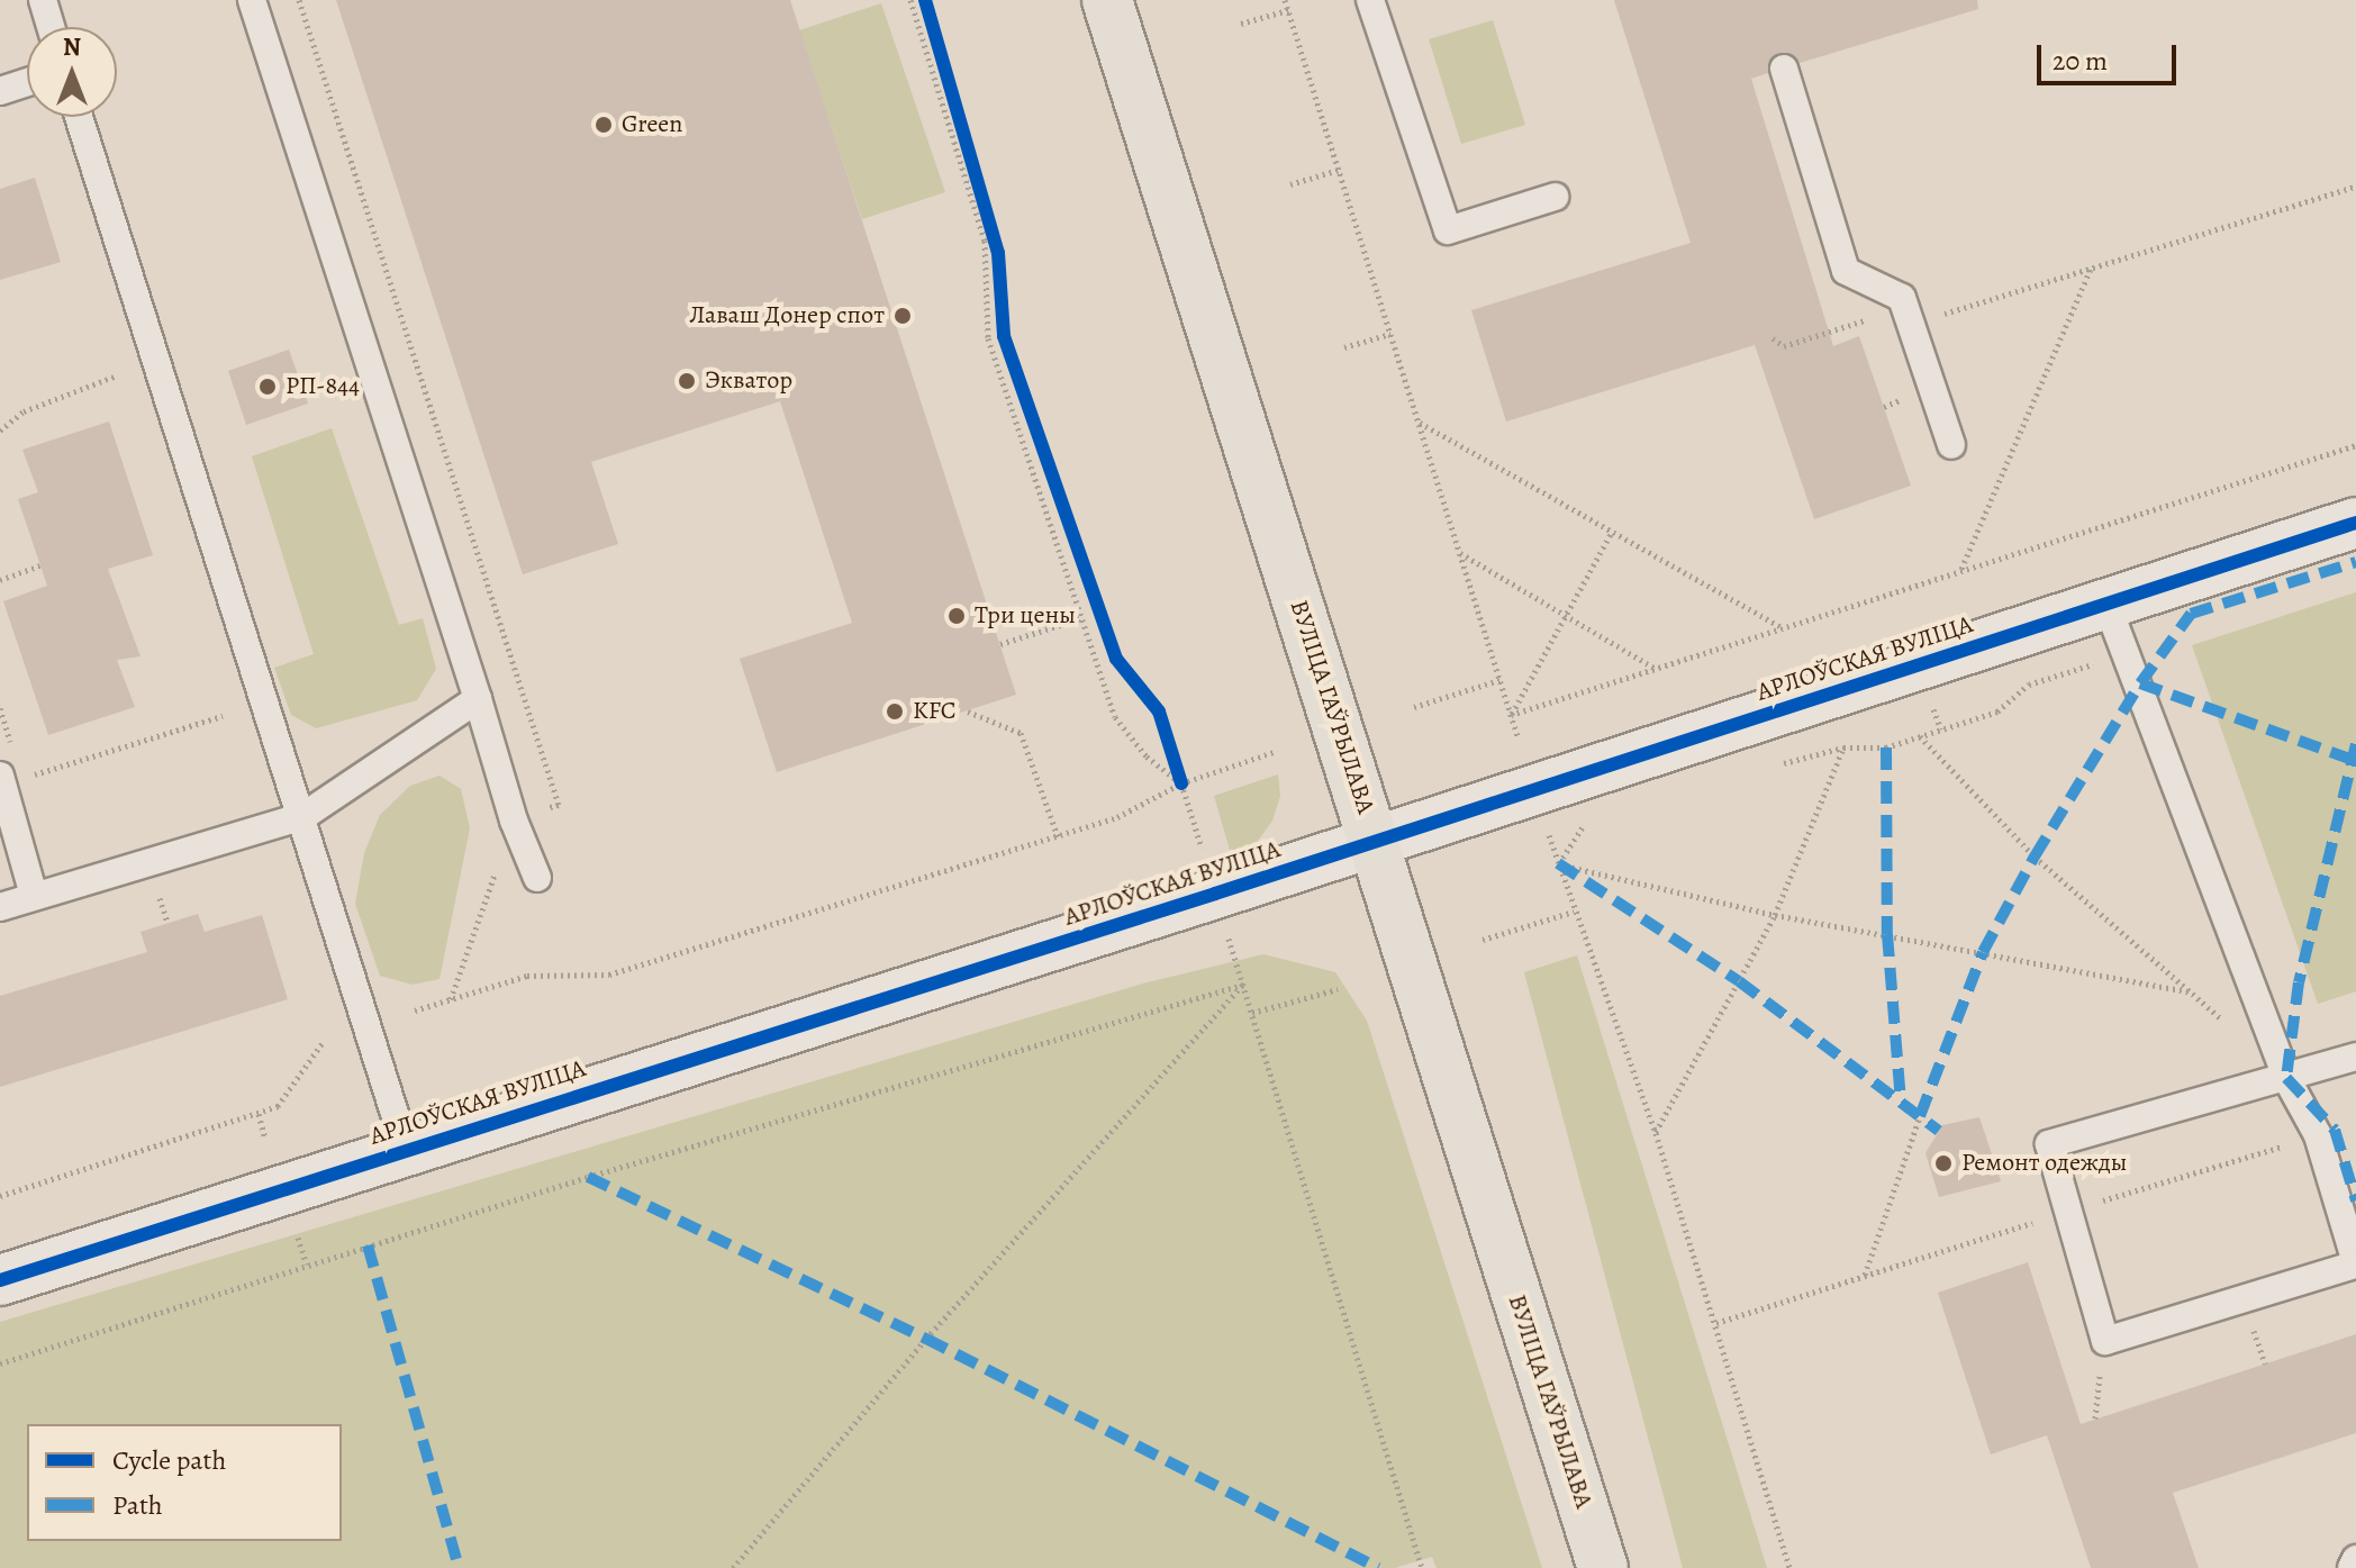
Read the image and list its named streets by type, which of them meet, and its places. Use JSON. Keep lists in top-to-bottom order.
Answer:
{
  "streets": {
    "main road": ["ВУЛІЦА ГАЎРЫЛАВА"],
    "street": ["АРЛОЎСКАЯ ВУЛІЦА"]
  },
  "crossings": [
    ["АРЛОЎСКАЯ ВУЛІЦА", "ВУЛІЦА ГАЎРЫЛАВА"]
  ],
  "places": [
    "Green",
    "Лаваш Донер спот",
    "Экватор",
    "РП-844",
    "Три цены",
    "KFC",
    "Ремонт одежды"
  ],
  "legend": ["Cycle path", "Path"],
  "scale_bar": "20 m",
  "north": "top"
}
